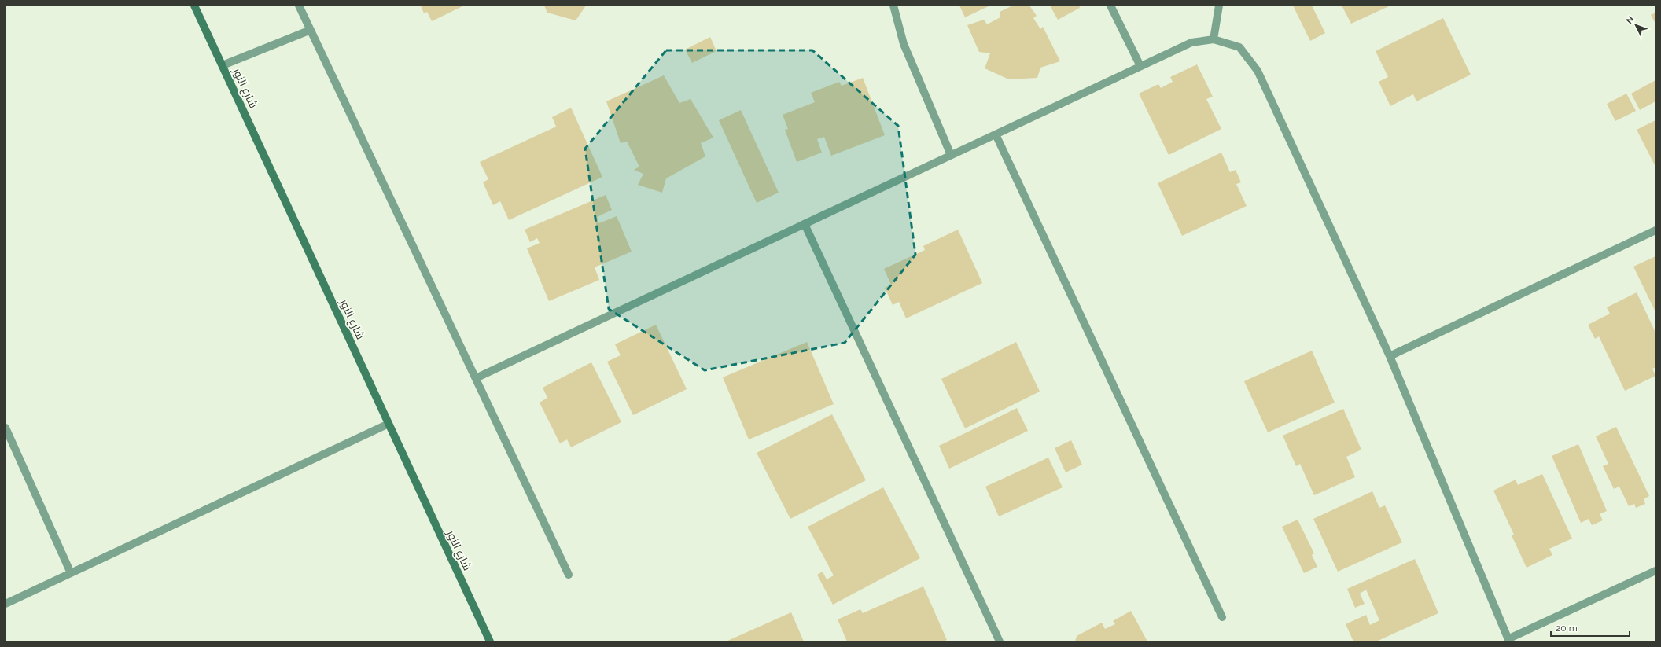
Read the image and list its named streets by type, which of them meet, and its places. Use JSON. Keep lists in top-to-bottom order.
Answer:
{
  "streets": {
    "street": ["شارع النور"]
  },
  "scale_bar": "20 m",
  "north": "top left"
}
